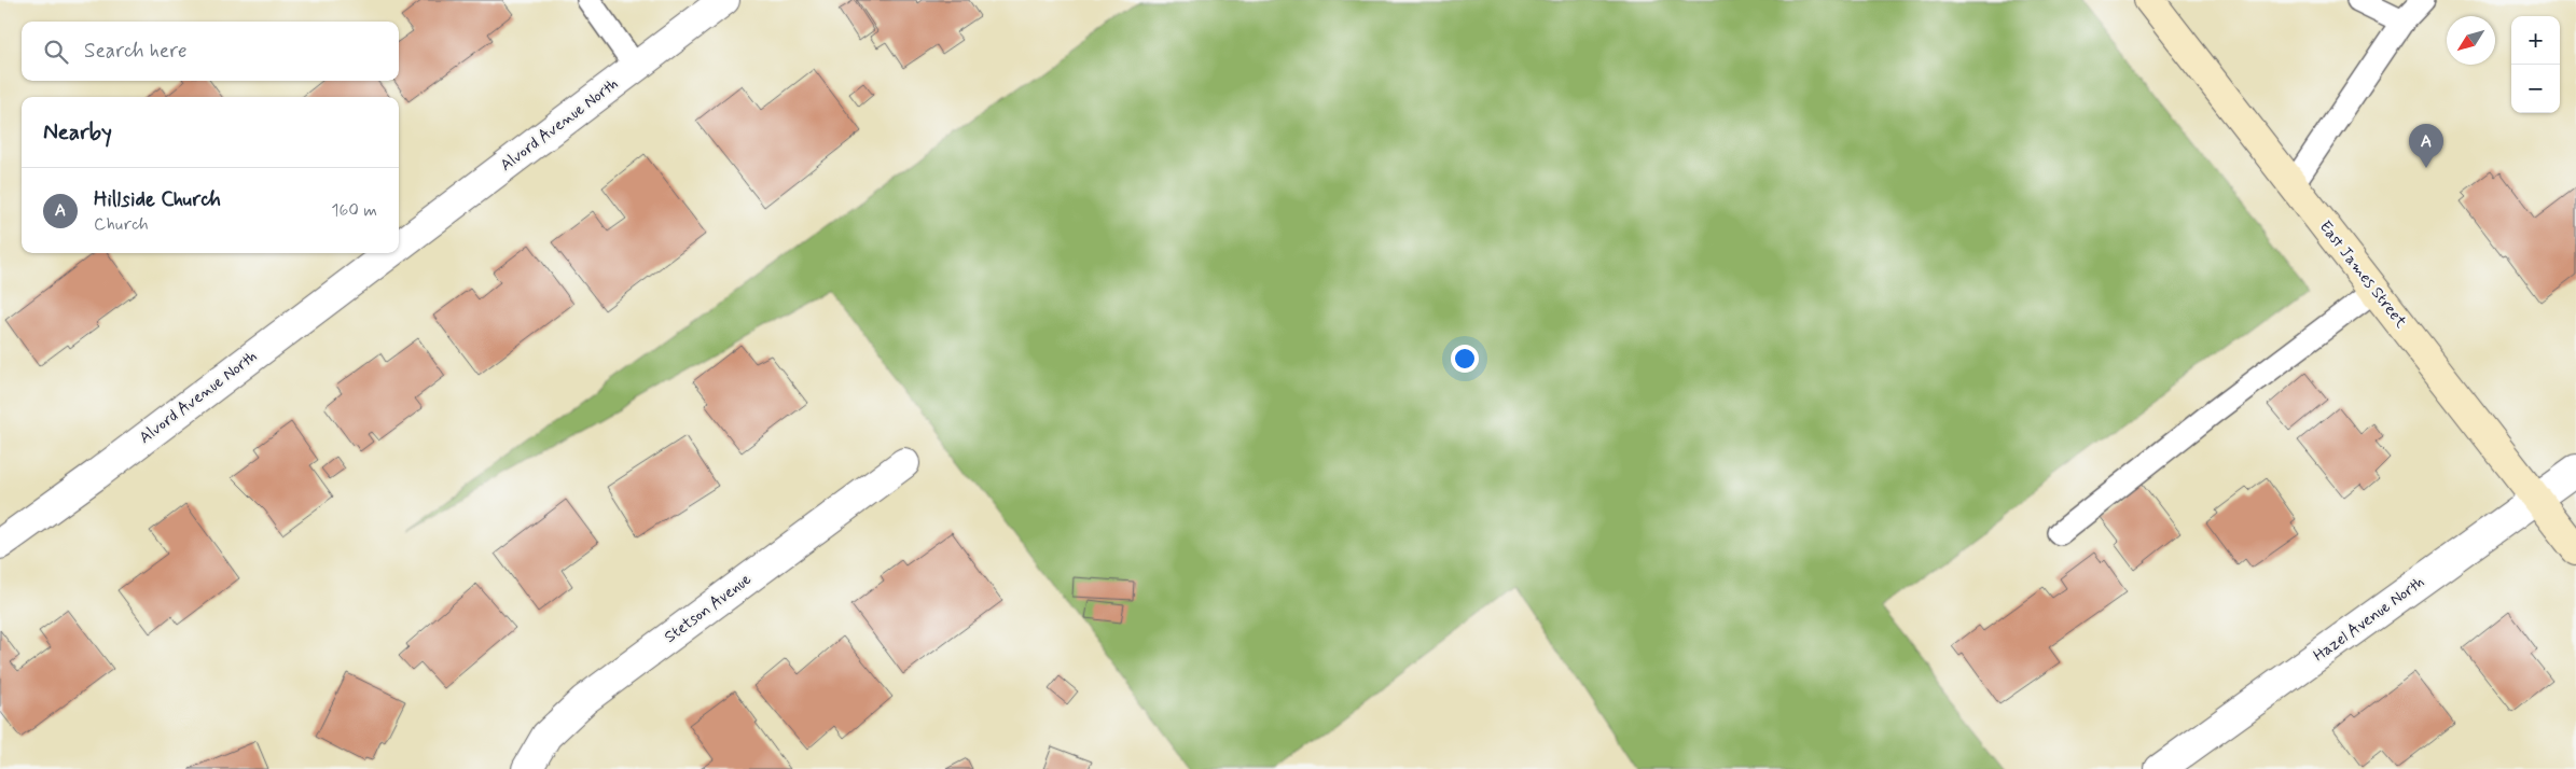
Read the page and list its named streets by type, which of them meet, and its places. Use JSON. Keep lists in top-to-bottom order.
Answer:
{
  "streets": {
    "main road": ["East James Street"],
    "street": ["Alvord Avenue North", "Stetson Avenue", "Hazel Avenue North"]
  },
  "crossings": [
    ["East James Street", "Hazel Avenue North"]
  ],
  "north": "bottom left",
  "page": {
    "map_buttons": ["+", "−"],
    "search": "Search here",
    "heading": "Nearby",
    "pins": "A",
    "list": [
      {
        "mark": "A",
        "name": "Hillside Church",
        "note": "Church",
        "value": "160 m"
      }
    ]
  }
}
